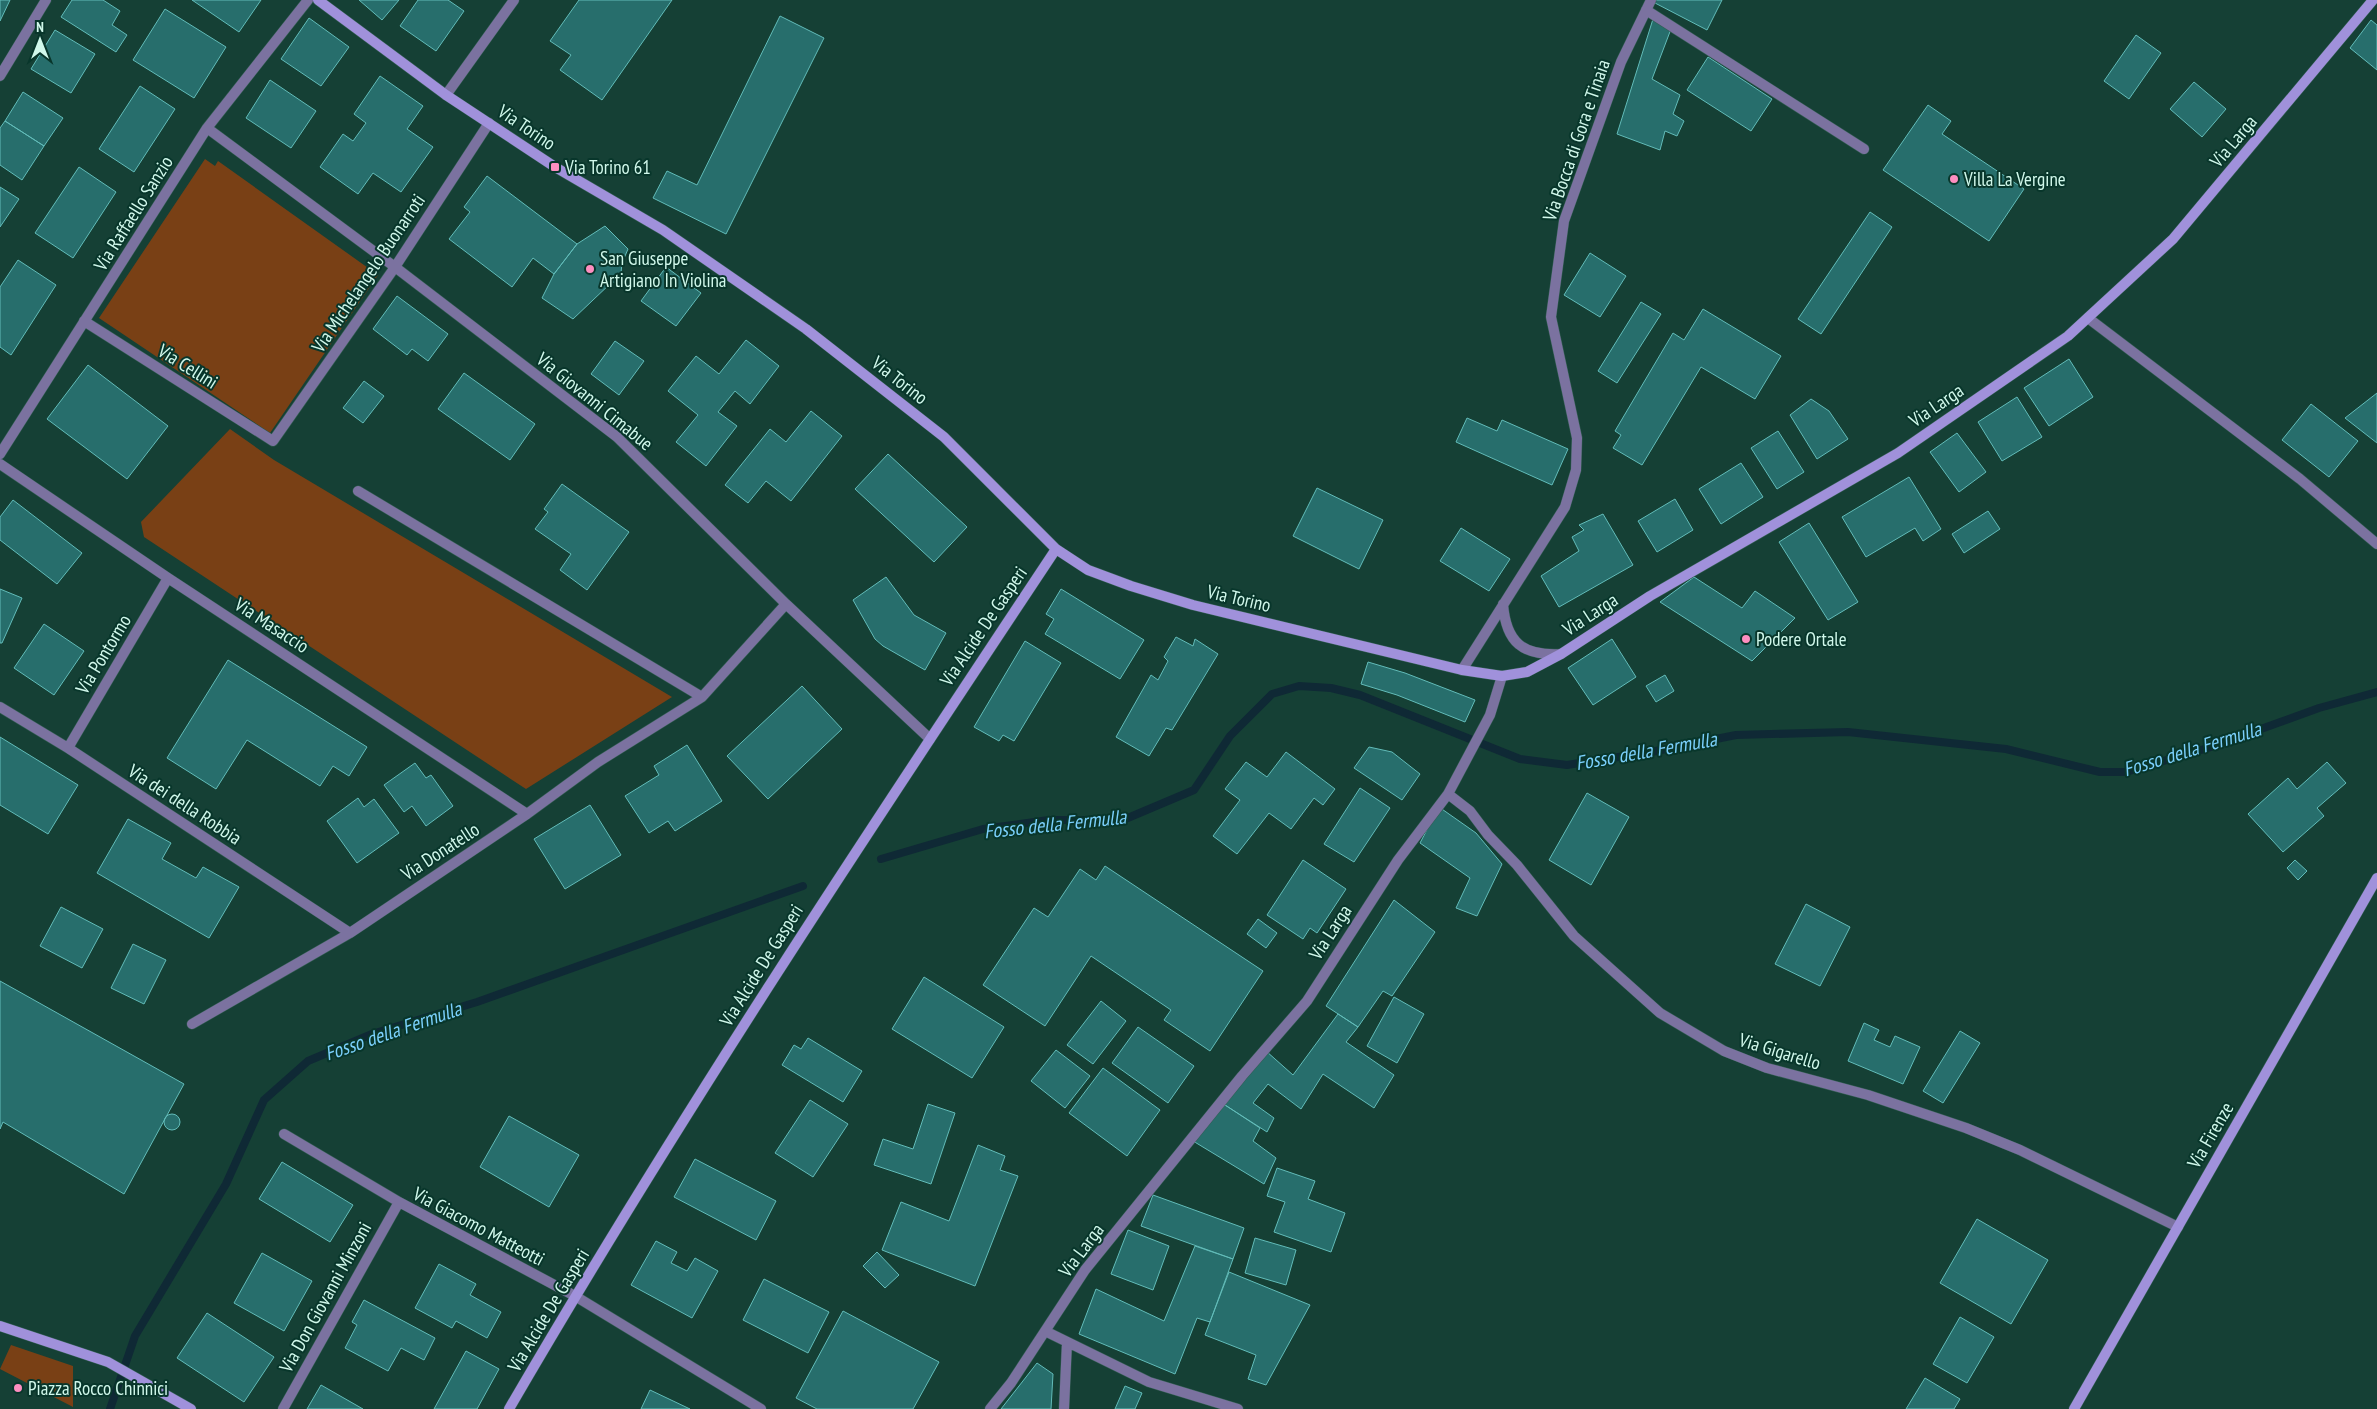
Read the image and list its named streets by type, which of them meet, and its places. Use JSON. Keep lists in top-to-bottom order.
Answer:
{
  "streets": {
    "street": [
      "Via Torino",
      "Via Bocca di Gora e Tinaia",
      "Via Larga",
      "Via Raffaello Sanzio",
      "Via Michelangelo Buonarroti",
      "Via Cellini",
      "Via Giovanni Cimabue",
      "Via Masaccio",
      "Via Alcide De Gasperi",
      "Via Pontormo",
      "Via dei della Robbia",
      "Via Donatello",
      "Via Gigarello",
      "Via Firenze",
      "Via Giacomo Matteotti",
      "Via Don Giovanni Minzoni"
    ]
  },
  "crossings": [
    ["Via Torino", "Via Bocca di Gora e Tinaia"],
    ["Via Torino", "Via Larga"],
    ["Via Torino", "Via Michelangelo Buonarroti"],
    ["Via Torino", "Via Alcide De Gasperi"],
    ["Via Larga", "Via Gigarello"],
    ["Via Raffaello Sanzio", "Via Cellini"],
    ["Via Raffaello Sanzio", "Via Giovanni Cimabue"],
    ["Via Michelangelo Buonarroti", "Via Cellini"],
    ["Via Michelangelo Buonarroti", "Via Giovanni Cimabue"],
    ["Via Giovanni Cimabue", "Via Alcide De Gasperi"],
    ["Via Giovanni Cimabue", "Via Donatello"],
    ["Via Masaccio", "Via Pontormo"],
    ["Via Masaccio", "Via Donatello"],
    ["Via Alcide De Gasperi", "Via Giacomo Matteotti"],
    ["Via Pontormo", "Via dei della Robbia"],
    ["Via dei della Robbia", "Via Donatello"],
    ["Via Gigarello", "Via Firenze"],
    ["Via Giacomo Matteotti", "Via Don Giovanni Minzoni"]
  ],
  "water": ["Fosso della Fermulla"],
  "places": {
    "transit": ["Via Torino 61"],
    "other": [
      "Villa La Vergine",
      "San Giuseppe Artigiano In Violina",
      "Podere Ortale",
      "Piazza Rocco Chinnici"
    ]
  },
  "north": "top"
}
